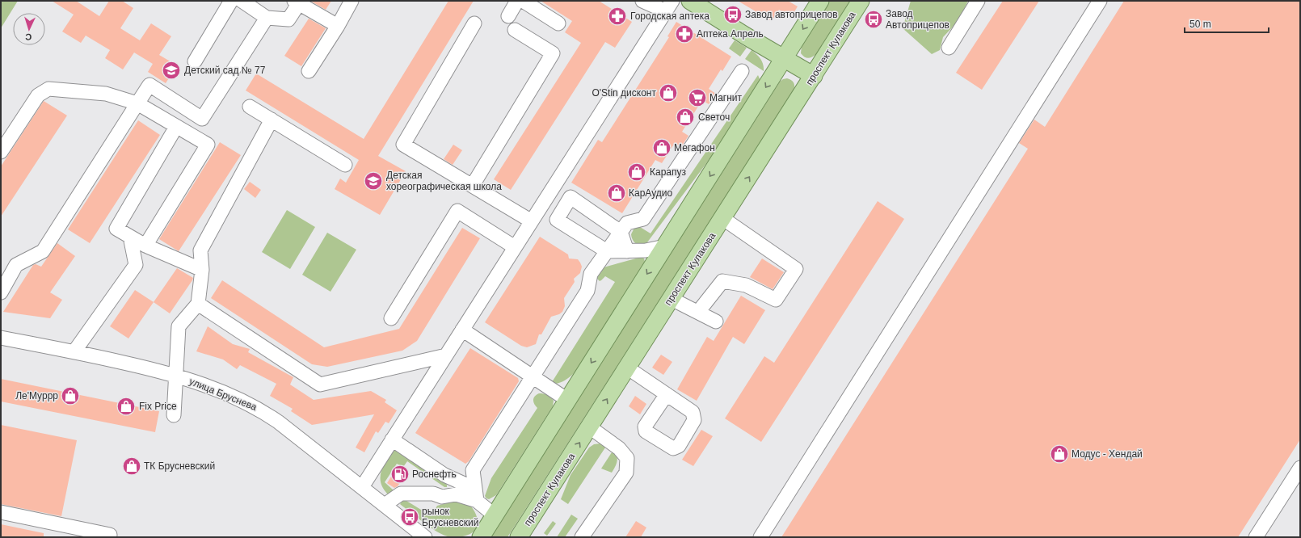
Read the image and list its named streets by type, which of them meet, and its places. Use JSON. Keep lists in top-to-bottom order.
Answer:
{
  "streets": {
    "main road": ["проспект Кулакова"],
    "street": ["улица Бруснева"]
  },
  "places": {
    "bus stop": ["Завод автоприцепов", "Завод Автоприцепов", "рынок Брусневский"],
    "pharmacy": ["Городская аптека", "Аптека Апрель"],
    "school or university": ["Детский сад № 77", "Детская хореографическая школа"],
    "shop": [
      "O'Stin дисконт",
      "Светоч",
      "Мегафон",
      "Карапуз",
      "КарАудио",
      "Ле'Муррр",
      "Fix Price",
      "Модус - Хендай",
      "ТК Брусневский"
    ],
    "supermarket": ["Магнит"],
    "fuel station": ["Роснефть"]
  },
  "scale_bar": "50 m",
  "north": "bottom"
}
